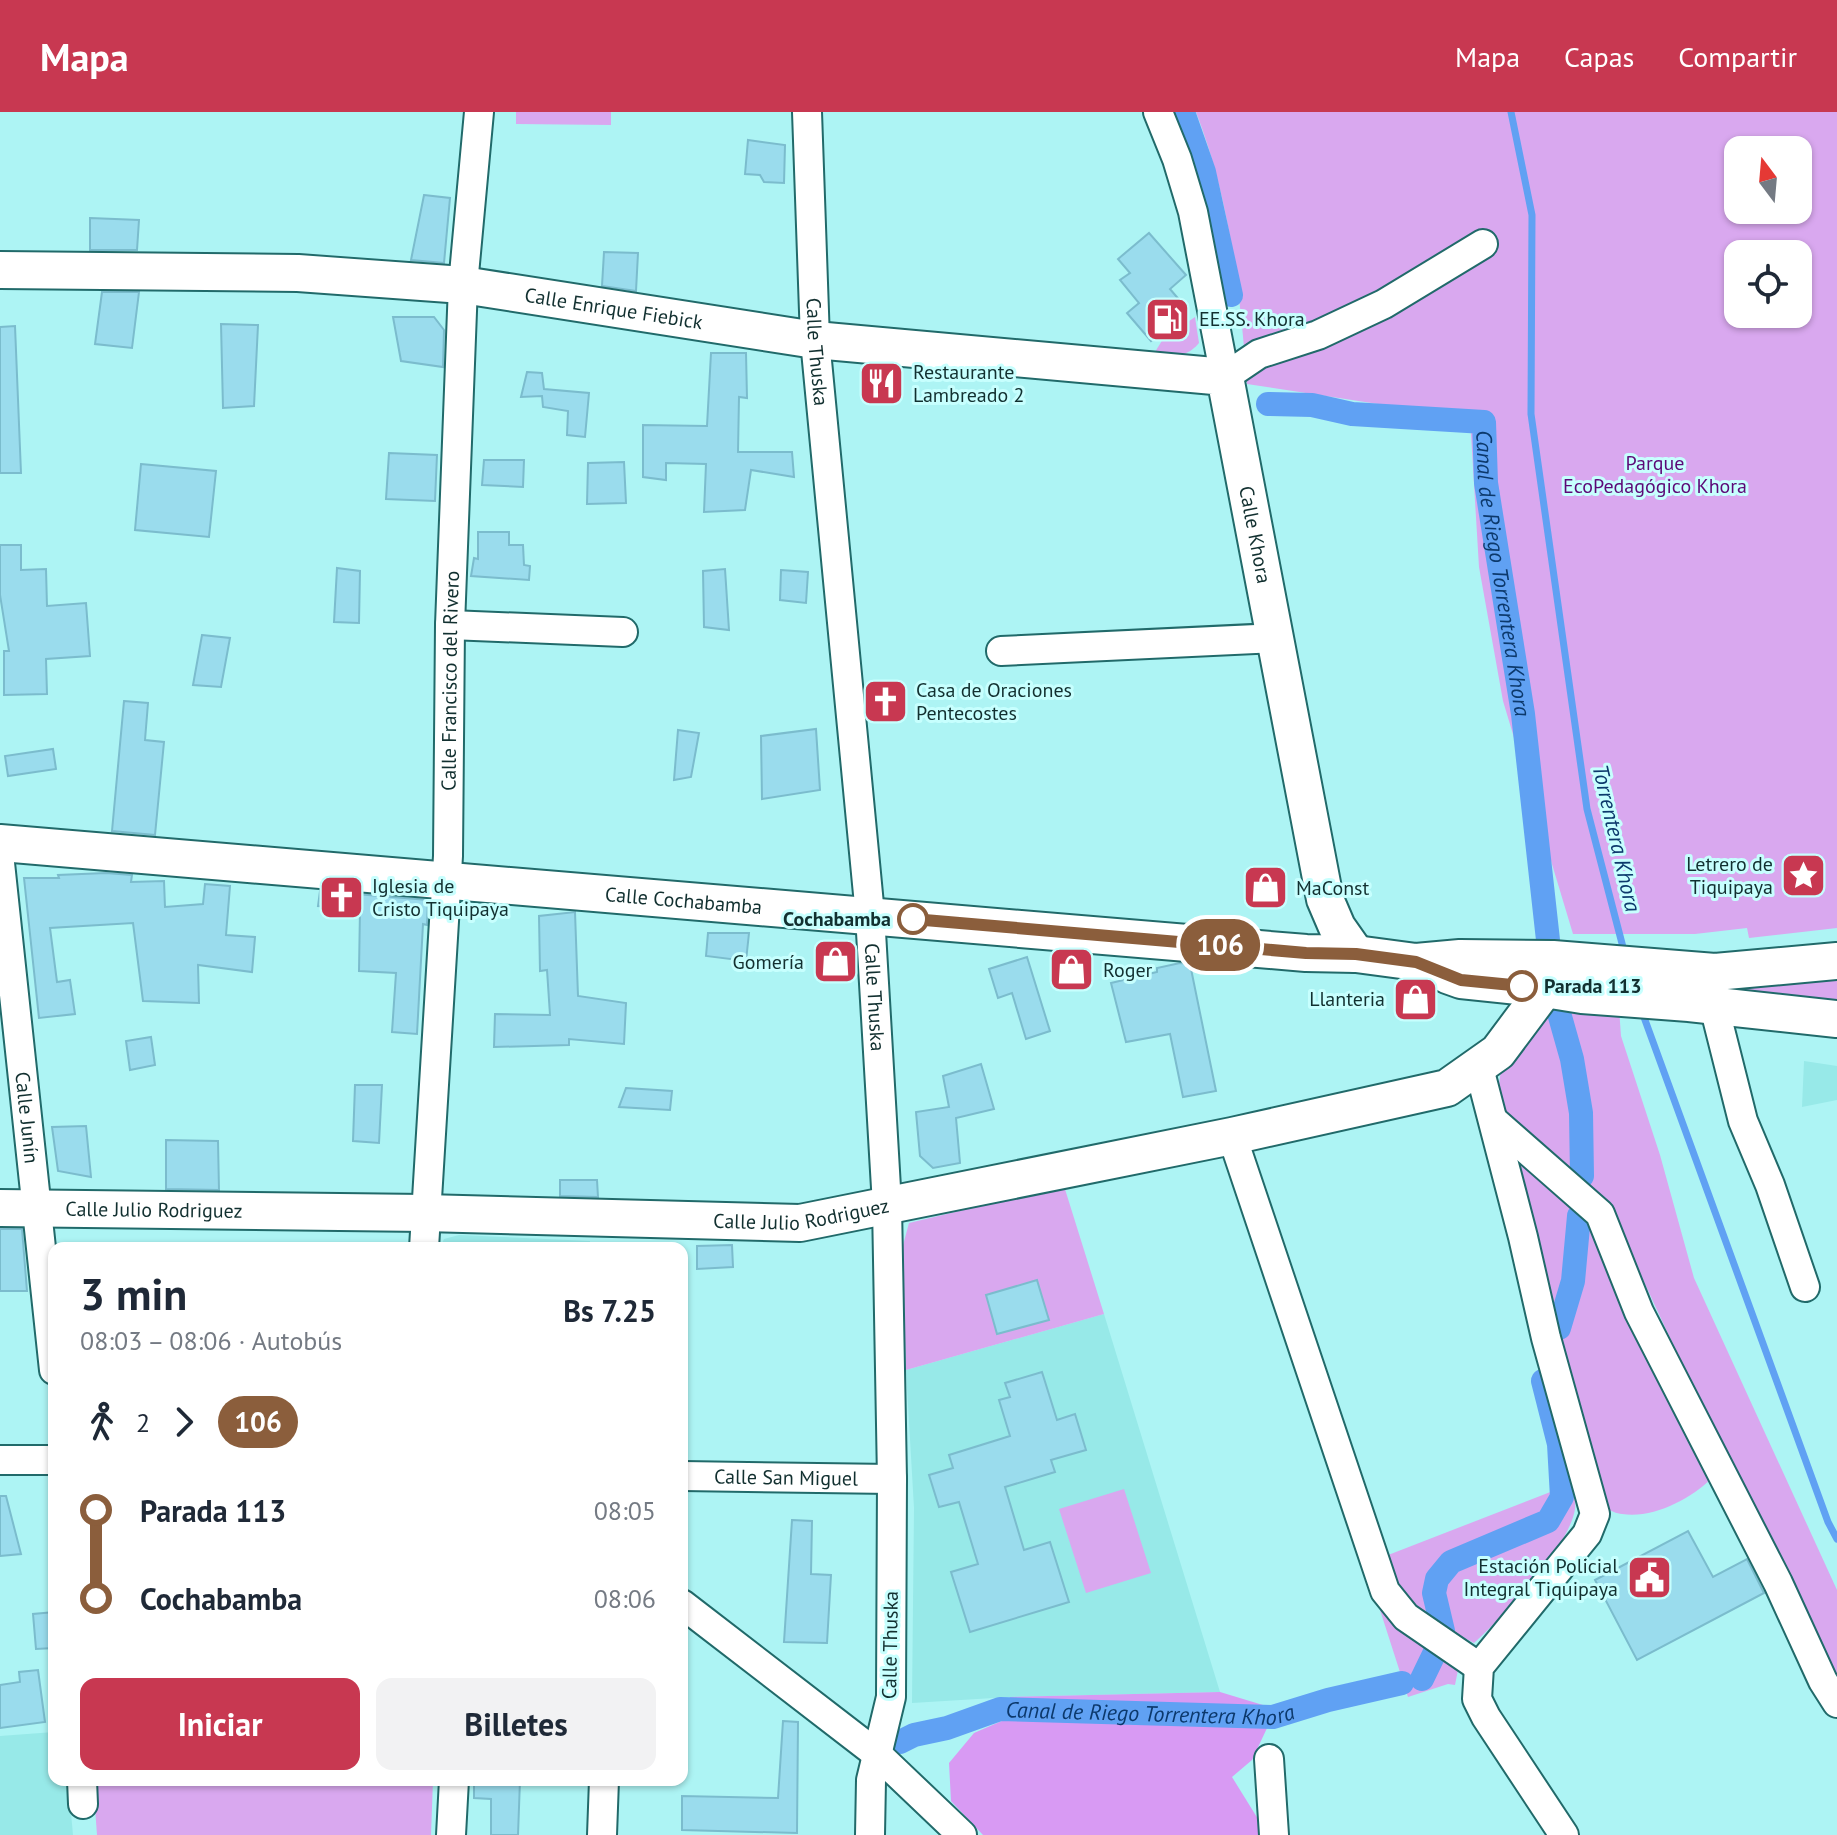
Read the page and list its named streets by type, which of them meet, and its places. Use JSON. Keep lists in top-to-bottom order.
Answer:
{
  "streets": {
    "main road": [
      "Calle Enrique Fiebick",
      "Calle Khora",
      "Calle Cochabamba",
      "Calle Julio Rodriguez"
    ],
    "street": [
      "Calle Thuska",
      "Calle Francisco del Rivero",
      "Calle Junín",
      "Calle San Miguel"
    ]
  },
  "crossings": [
    ["Calle Enrique Fiebick", "Calle Thuska"],
    ["Calle Enrique Fiebick", "Calle Khora"],
    ["Calle Enrique Fiebick", "Calle Francisco del Rivero"],
    ["Calle Thuska", "Calle Cochabamba"],
    ["Calle Thuska", "Calle Julio Rodriguez"],
    ["Calle Thuska", "Calle San Miguel"],
    ["Calle Khora", "Calle Cochabamba"],
    ["Calle Francisco del Rivero", "Calle Cochabamba"],
    ["Calle Francisco del Rivero", "Calle Julio Rodriguez"],
    ["Calle Junín", "Calle Julio Rodriguez"]
  ],
  "water": ["Canal de Riego Torrentera Khora", "Torrentera Khora"],
  "parks": ["Parque EcoPedagógico Khora"],
  "places": {
    "fuel station": ["EE.SS. Khora"],
    "restaurant": ["Restaurante Lambreado 2"],
    "church": ["Casa de Oraciones Pentecostes", "Iglesia de Cristo Tiquipaya"],
    "place": ["Letrero de Tiquipaya"],
    "shop": [
      "MaConst",
      "Gomería",
      "Roger",
      "Llanteria"
    ],
    "other": ["Cochabamba", "Parada 113"],
    "public building": ["Estación Policial Integral Tiquipaya"]
  },
  "lines": ["bus line 106"],
  "north": "top",
  "page": {
    "header": "Mapa",
    "nav": ["Mapa", "Capas", "Compartir"],
    "on_map": "106",
    "heading": ["3 min", "08:03 – 08:06 · Autobús", "Bs 7.25"],
    "legs": ["2", "106"],
    "list": [
      {
        "name": "Parada 113",
        "value": "08:05"
      },
      {
        "name": "Cochabamba",
        "value": "08:06"
      }
    ],
    "buttons": ["Iniciar", "Billetes"]
  }
}
